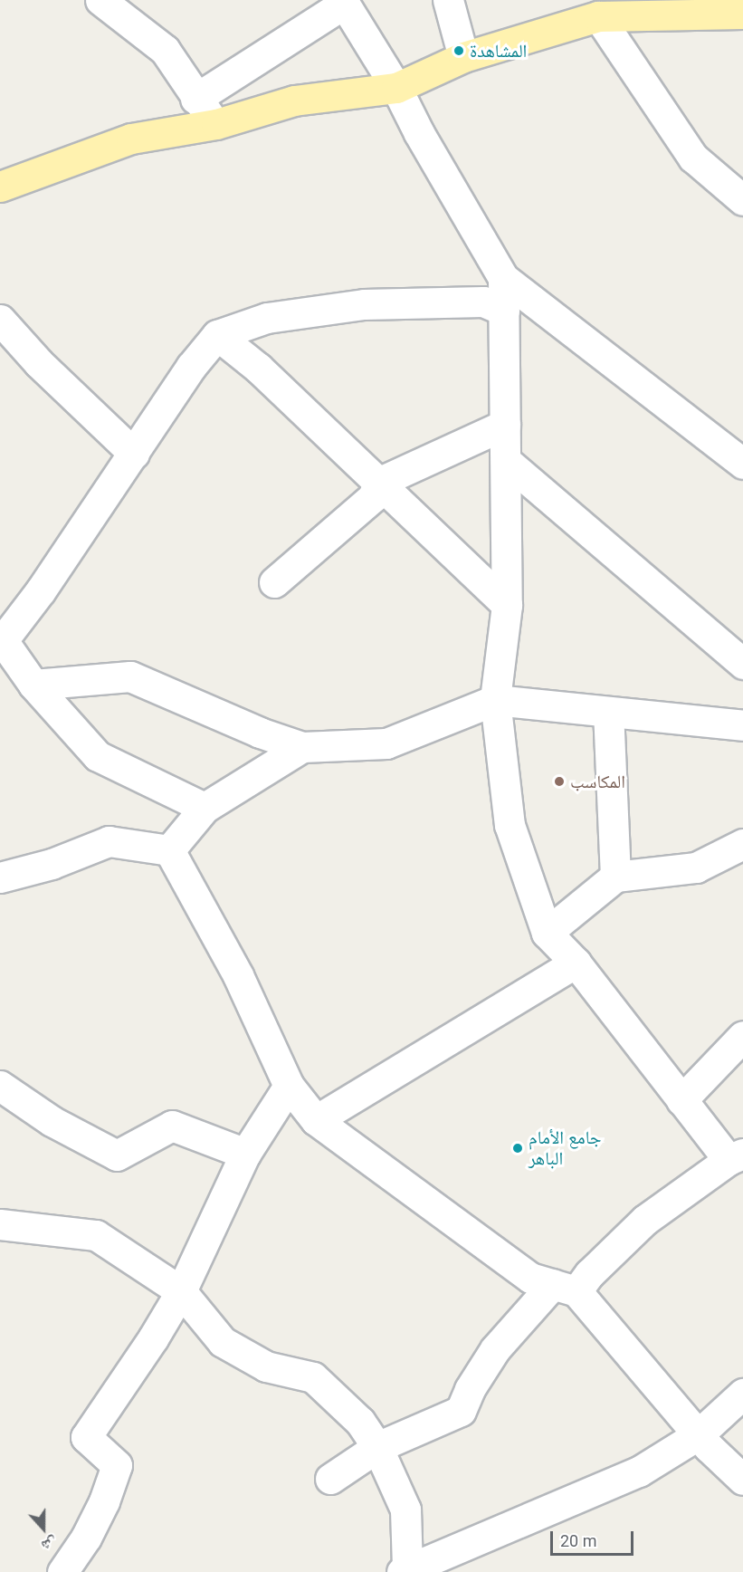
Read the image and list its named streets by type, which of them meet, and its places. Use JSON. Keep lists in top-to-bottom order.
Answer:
{
  "places": ["المشاهدة", "المكاسب", "جامع الأمام الباهر"],
  "scale_bar": "20 m",
  "north": "bottom"
}
